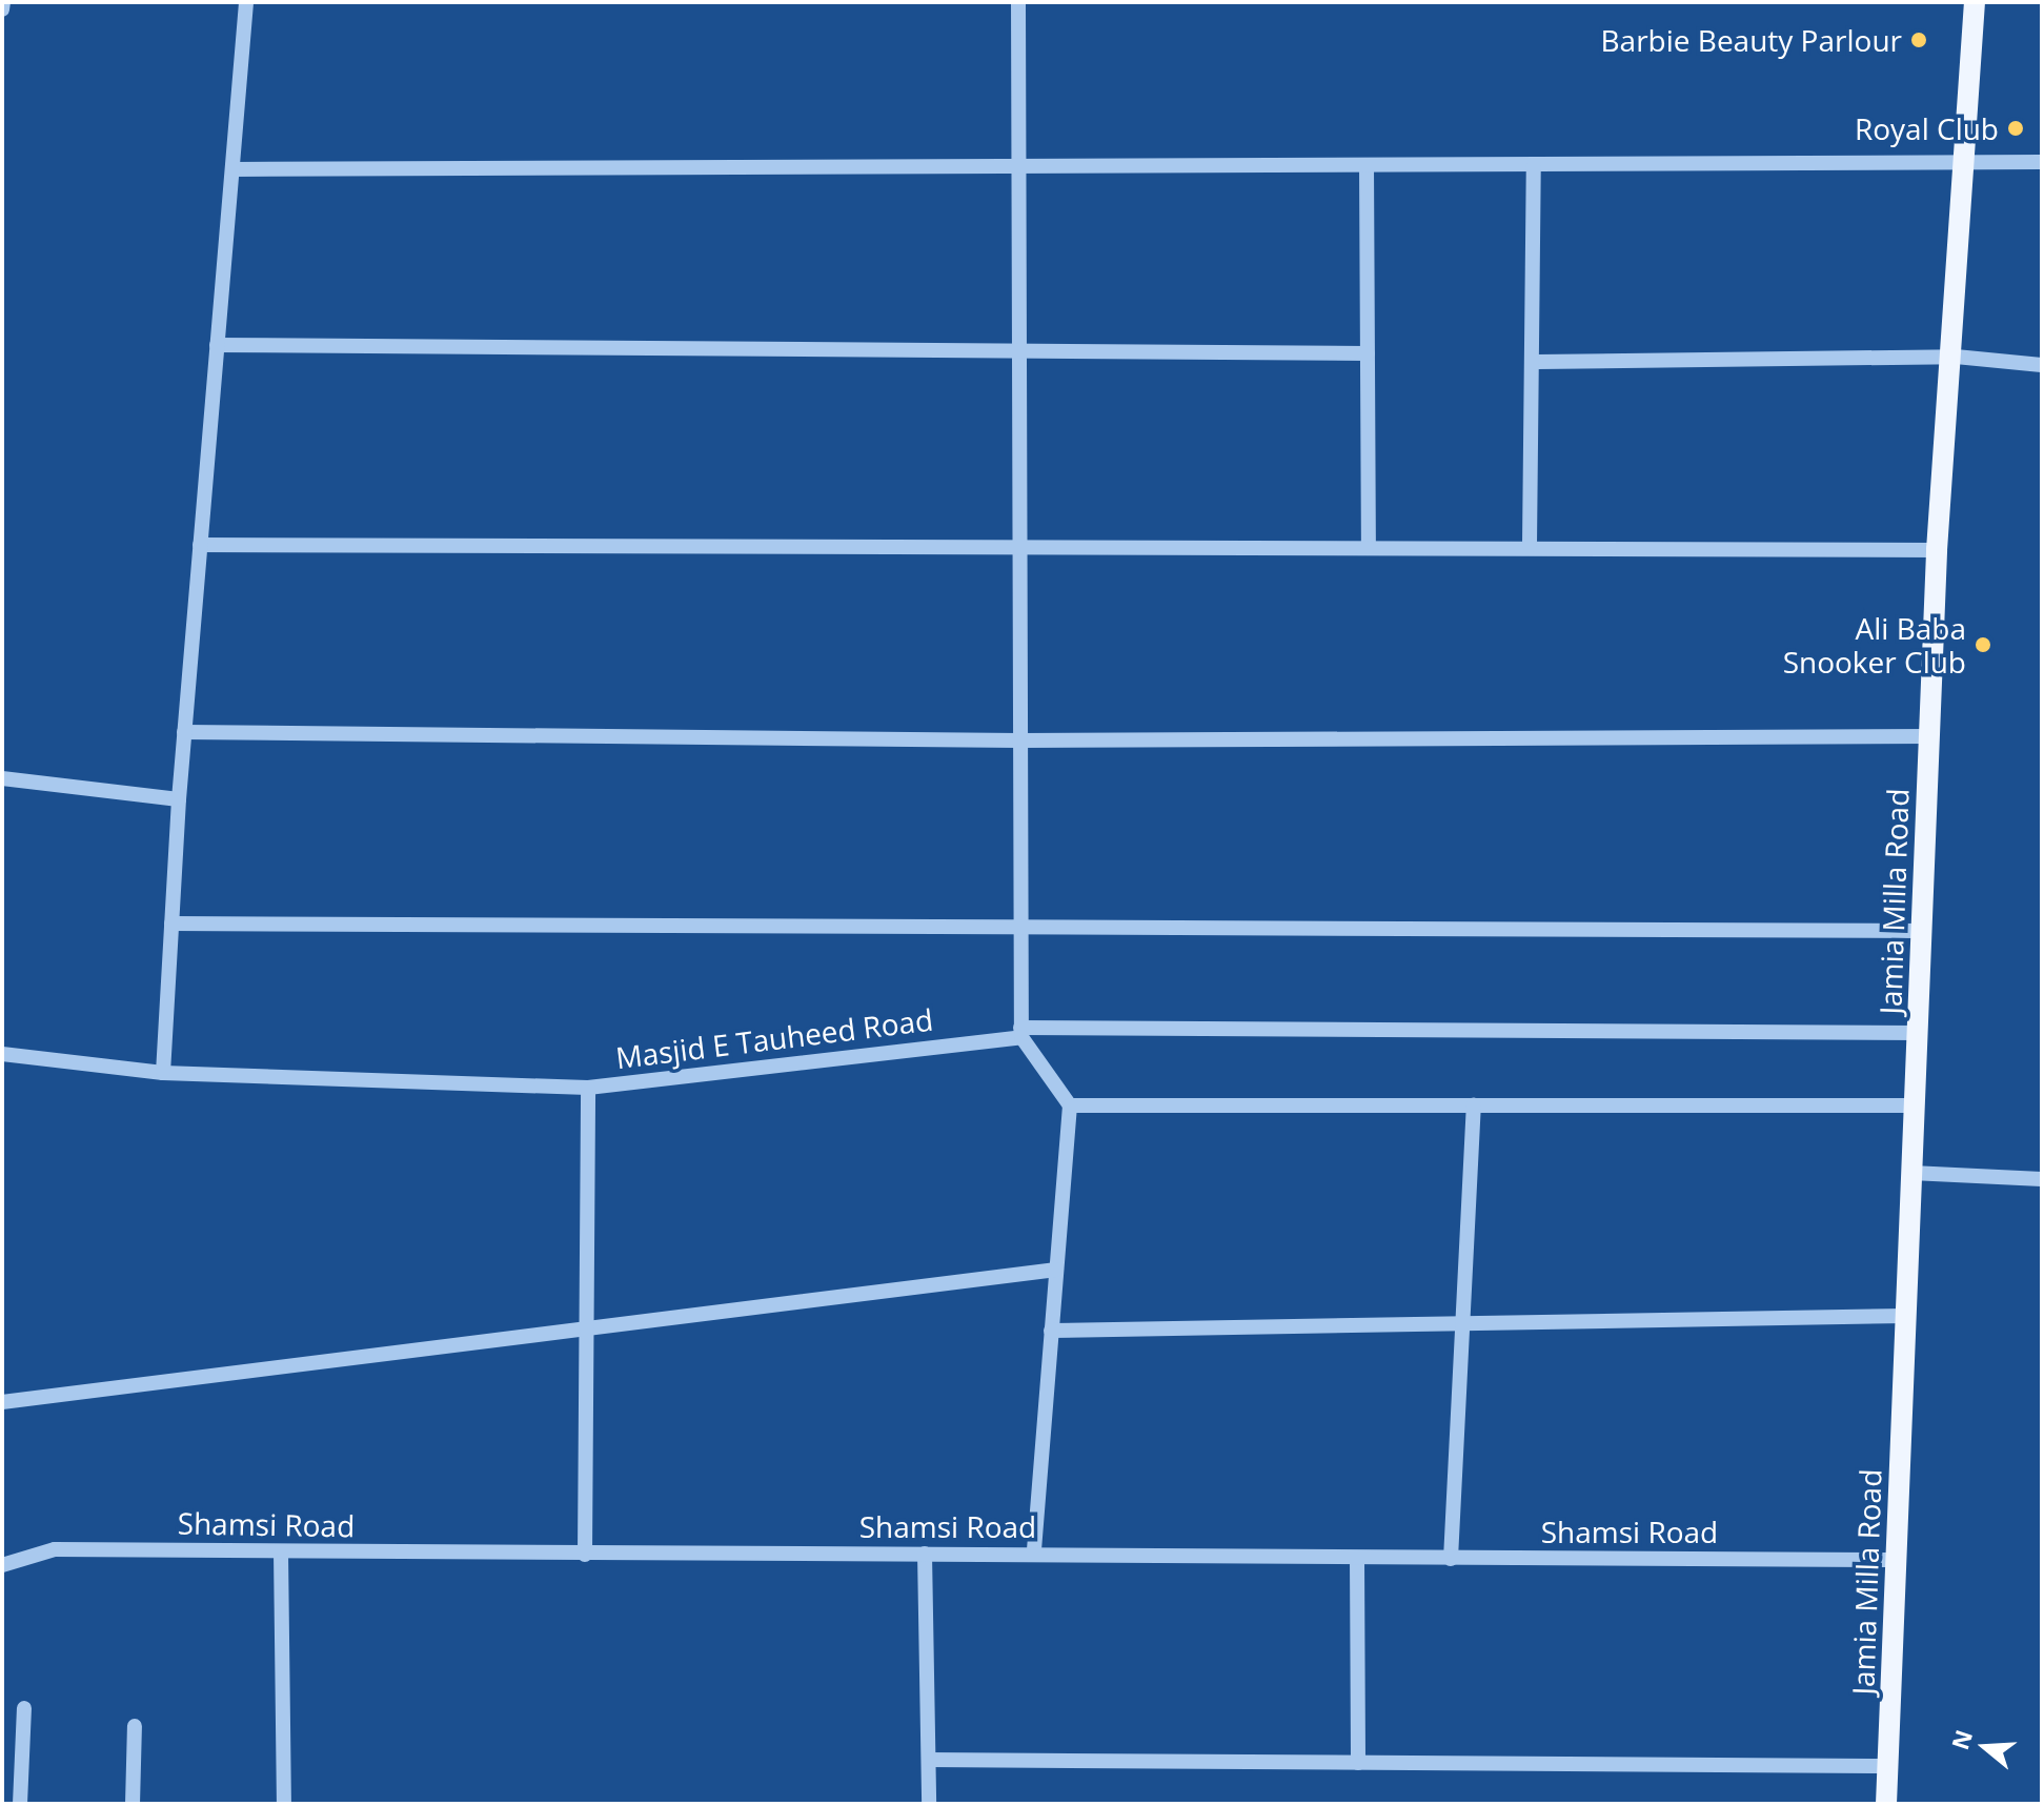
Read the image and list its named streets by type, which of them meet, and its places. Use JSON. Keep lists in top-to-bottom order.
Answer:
{
  "streets": {
    "main road": ["Jamia Milla Road"],
    "street": ["Masjid E Tauheed Road", "Shamsi Road"]
  },
  "crossings": [
    ["Jamia Milla Road", "Masjid E Tauheed Road"],
    ["Jamia Milla Road", "Shamsi Road"]
  ],
  "places": ["Barbie Beauty Parlour", "Royal Club", "Ali Baba Snooker Club"],
  "north": "left"
}
